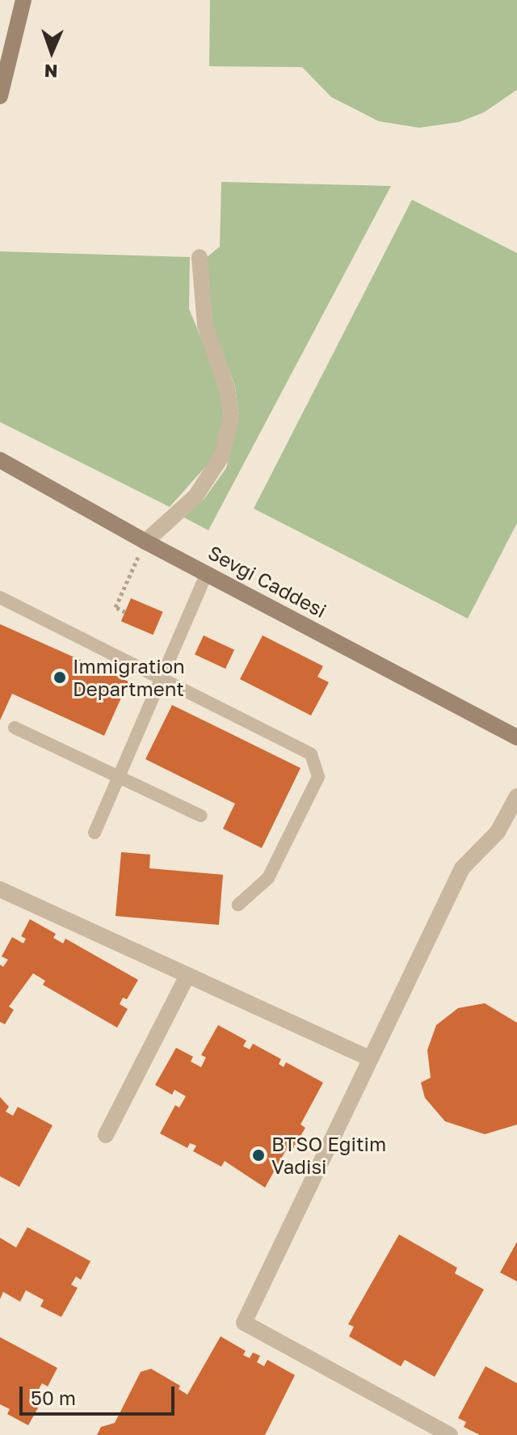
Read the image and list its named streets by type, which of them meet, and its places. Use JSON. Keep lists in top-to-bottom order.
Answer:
{
  "streets": {
    "street": ["Sevgi Caddesi"]
  },
  "places": ["Immigration Department", "BTSO Eğitim Vadisi"],
  "scale_bar": "50 m",
  "north": "bottom"
}
